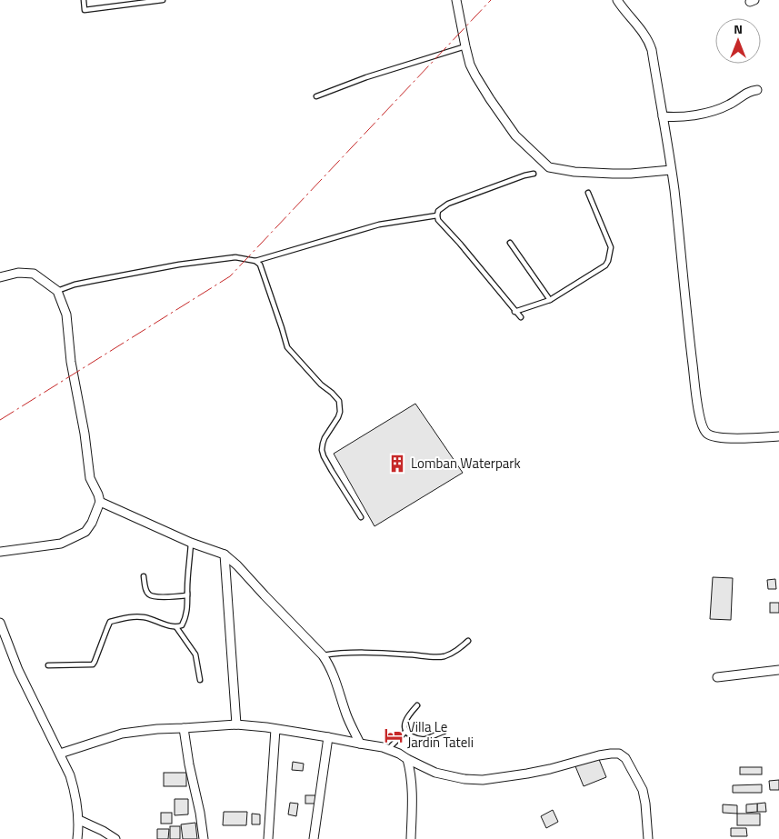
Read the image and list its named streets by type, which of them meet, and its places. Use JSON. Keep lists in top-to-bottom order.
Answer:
{
  "places": {
    "building": ["Lomban Waterpark"],
    "hotel": ["Villa Le Jardin Tateli"]
  },
  "north": "top"
}
